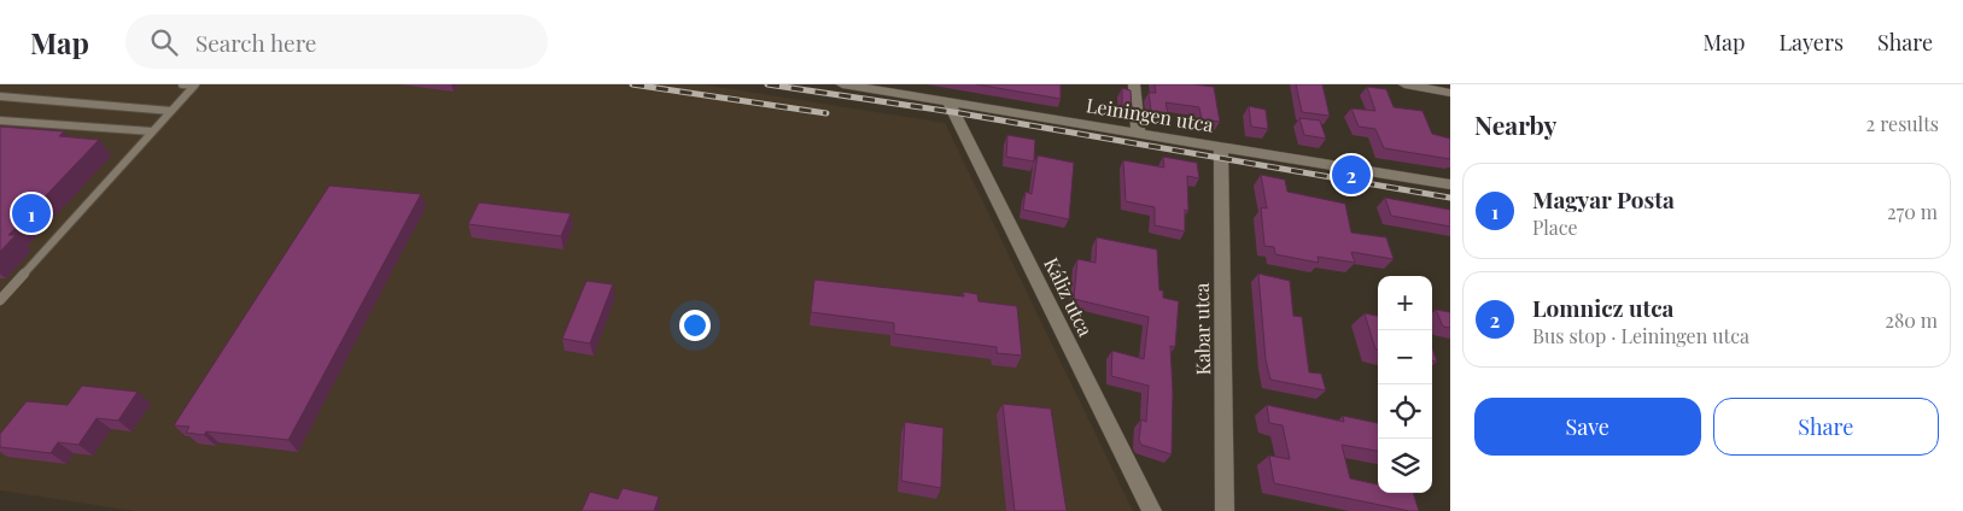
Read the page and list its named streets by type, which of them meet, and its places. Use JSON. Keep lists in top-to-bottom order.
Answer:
{
  "streets": {
    "street": ["Leiningen utca", "Káliz utca", "Kabar utca"]
  },
  "crossings": [
    ["Leiningen utca", "Káliz utca"],
    ["Leiningen utca", "Kabar utca"]
  ],
  "page": {
    "header": "Map",
    "search": "Search here",
    "nav": ["Map", "Layers", "Share"],
    "heading": ["Nearby", "2 results"],
    "pins": ["2", "1"],
    "list": [
      {
        "mark": "1",
        "name": "Magyar Posta",
        "note": "Place",
        "value": "270 m"
      },
      {
        "mark": "2",
        "name": "Lomnicz utca",
        "note": "Bus stop · Leiningen utca",
        "value": "280 m"
      }
    ],
    "map_buttons": ["+", "−"],
    "buttons": ["Save", "Share"]
  }
}
